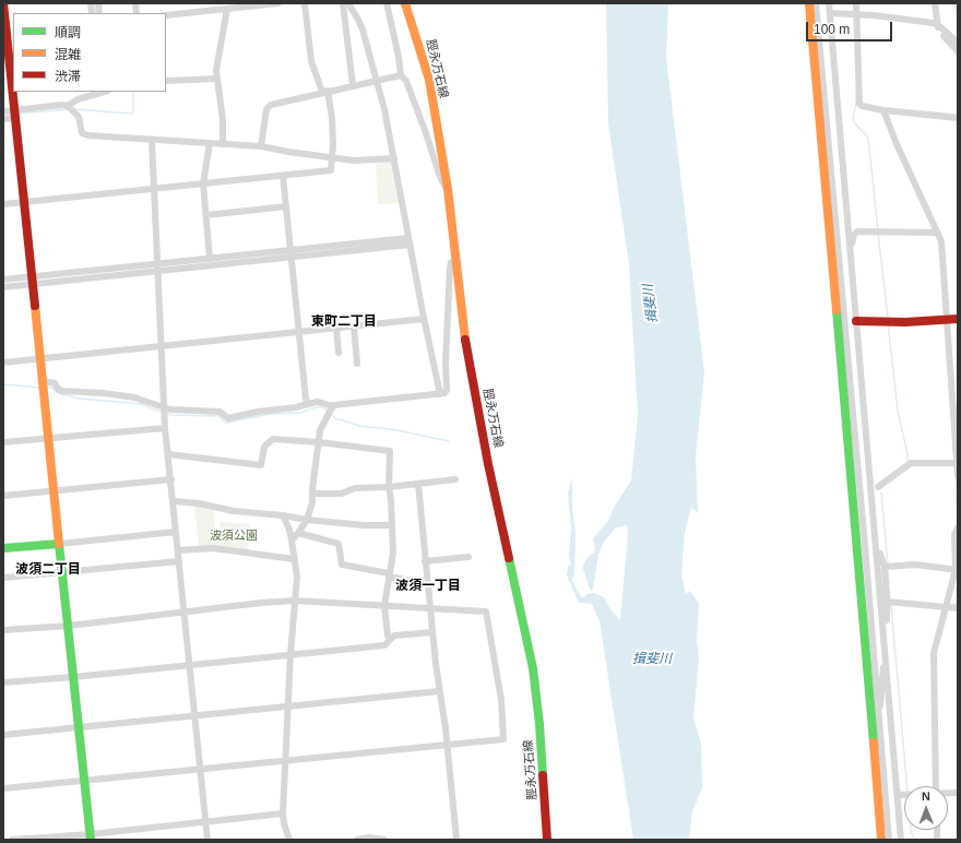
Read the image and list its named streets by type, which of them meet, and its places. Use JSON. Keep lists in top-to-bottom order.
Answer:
{
  "streets": {
    "street": ["脛永万石線"]
  },
  "districts": ["東町二丁目", "波須二丁目", "波須一丁目"],
  "water": ["揖斐川"],
  "parks": ["波須公園"],
  "legend": ["順調", "混雑", "渋滞"],
  "scale_bar": "100 m",
  "north": "top"
}
